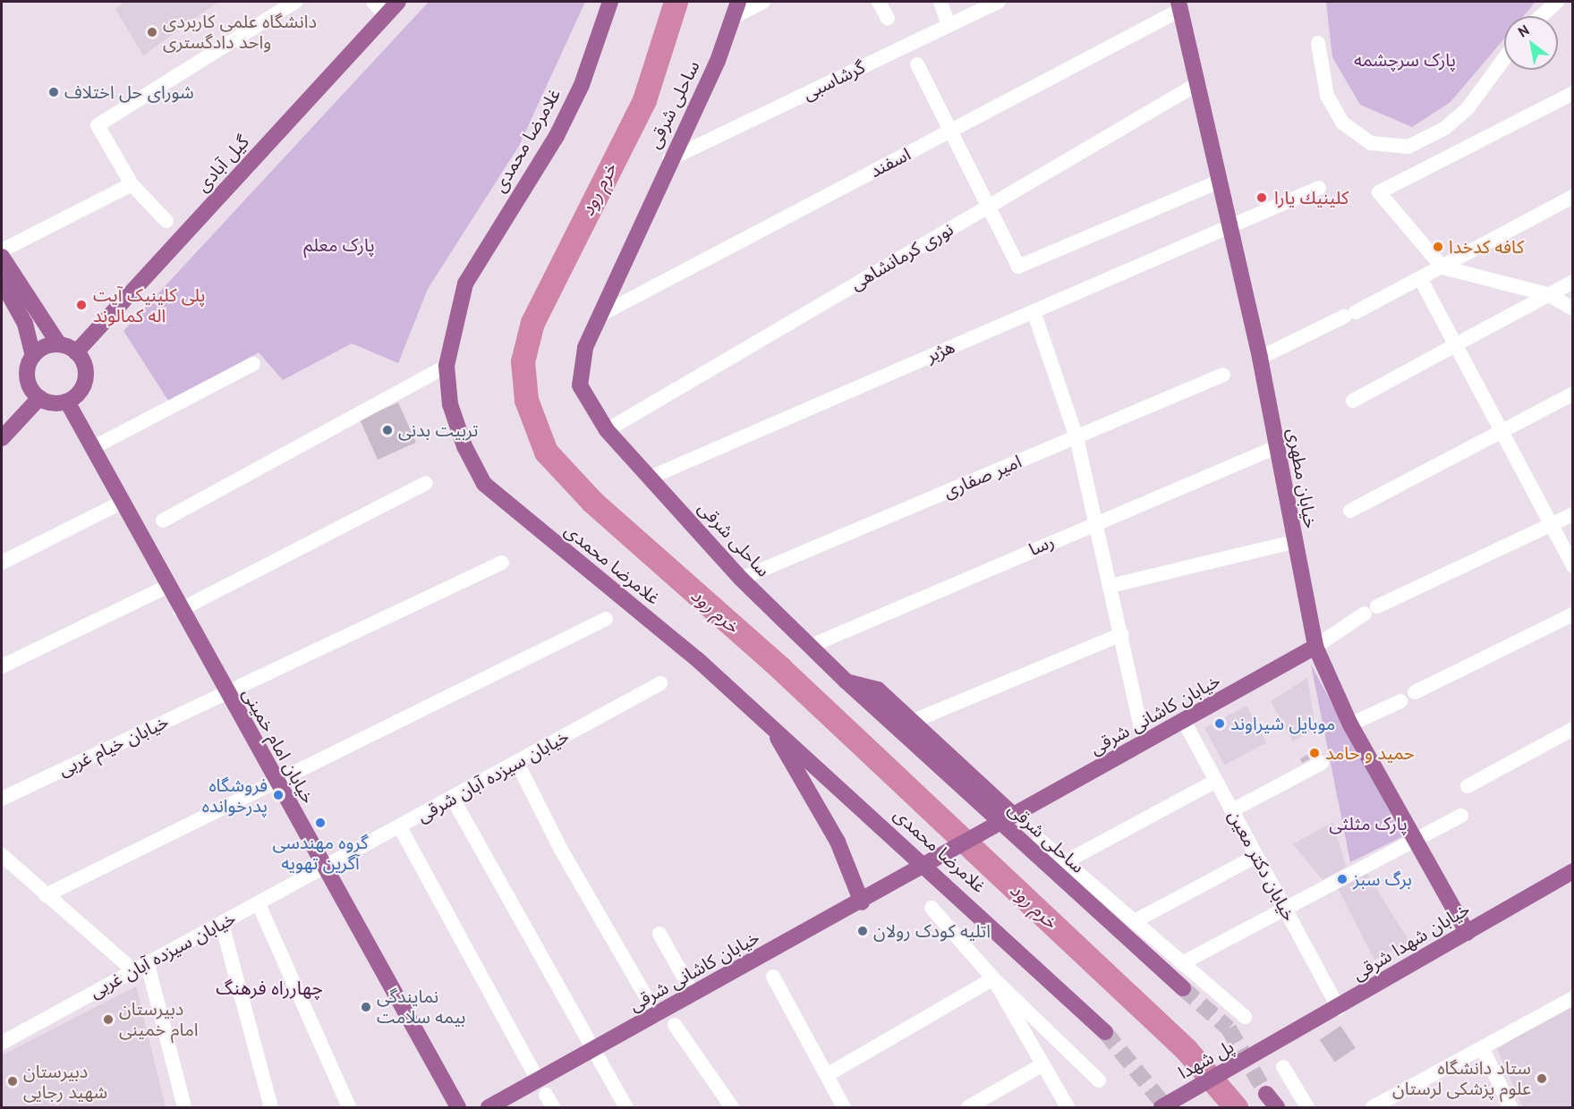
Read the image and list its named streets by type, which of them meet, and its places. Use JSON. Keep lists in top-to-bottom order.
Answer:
{
  "streets": {
    "main road": [
      "ساحلی شرقی",
      "غلامرضا محمدی",
      "گیل آبادی",
      "خیابان مطهری",
      "خیابان کاشانی شرقی",
      "خیابان امام خمینی",
      "خیابان شهدا شرقی",
      "پل شهدا"
    ],
    "street": [
      "گرشاسبی",
      "اسفند",
      "نوری کرمانشاهی",
      "هژبر",
      "امیر صفاری",
      "رسا",
      "خیابان خیام غربی",
      "خیابان سیزده آبان شرقی",
      "خیابان دکتر معین",
      "خیابان سیزده آبان غربی"
    ]
  },
  "crossings": [
    ["گرشاسبی", "ساحلی شرقی"],
    ["ساحلی شرقی", "اسفند"],
    ["ساحلی شرقی", "نوری کرمانشاهی"],
    ["ساحلی شرقی", "هژبر"],
    ["ساحلی شرقی", "امیر صفاری"],
    ["ساحلی شرقی", "رسا"],
    ["اسفند", "خیابان مطهری"],
    ["گیل آبادی", "خیابان امام خمینی"],
    ["نوری کرمانشاهی", "خیابان مطهری"],
    ["هژبر", "خیابان مطهری"],
    ["خیابان مطهری", "رسا"],
    ["خیابان مطهری", "خیابان کاشانی شرقی"],
    ["خیابان مطهری", "خیابان شهدا شرقی"],
    ["خیابان کاشانی شرقی", "خیابان دکتر معین"],
    ["خیابان خیام غربی", "خیابان امام خمینی"],
    ["خیابان امام خمینی", "خیابان سیزده آبان شرقی"],
    ["خیابان امام خمینی", "خیابان سیزده آبان غربی"],
    ["خیابان سیزده آبان شرقی", "خیابان سیزده آبان غربی"],
    ["خیابان دکتر معین", "خیابان شهدا شرقی"],
    ["خیابان شهدا شرقی", "پل شهدا"]
  ],
  "districts": ["چهارراه فرهنگ"],
  "water": ["خرم رود"],
  "parks": ["پارک سرچشمه", "پارک معلم", "پارک مثلثی"],
  "places": [
    "دانشگاه علمی کاربردی واحد دادگستری",
    "شورای حل اختلاف",
    "كلينيك يارا",
    "کافه کدخدا",
    "پلی کلینیک آیت اله کمالوند",
    "تربیت بدنی",
    "موبایل شیراوند",
    "حمید و حامد",
    "فروشگاه پدرخوانده",
    "گروه مهندسی آگرین تهویه",
    "برگ سبز",
    "اتلیه کودک رولان",
    "نمایندگی بیمه سلامت",
    "دبیرستان امام خمینی",
    "ستاد دانشگاه علوم پزشکی لرستان",
    "دبیرستان شهید رجایی"
  ],
  "north": "top left"
}
